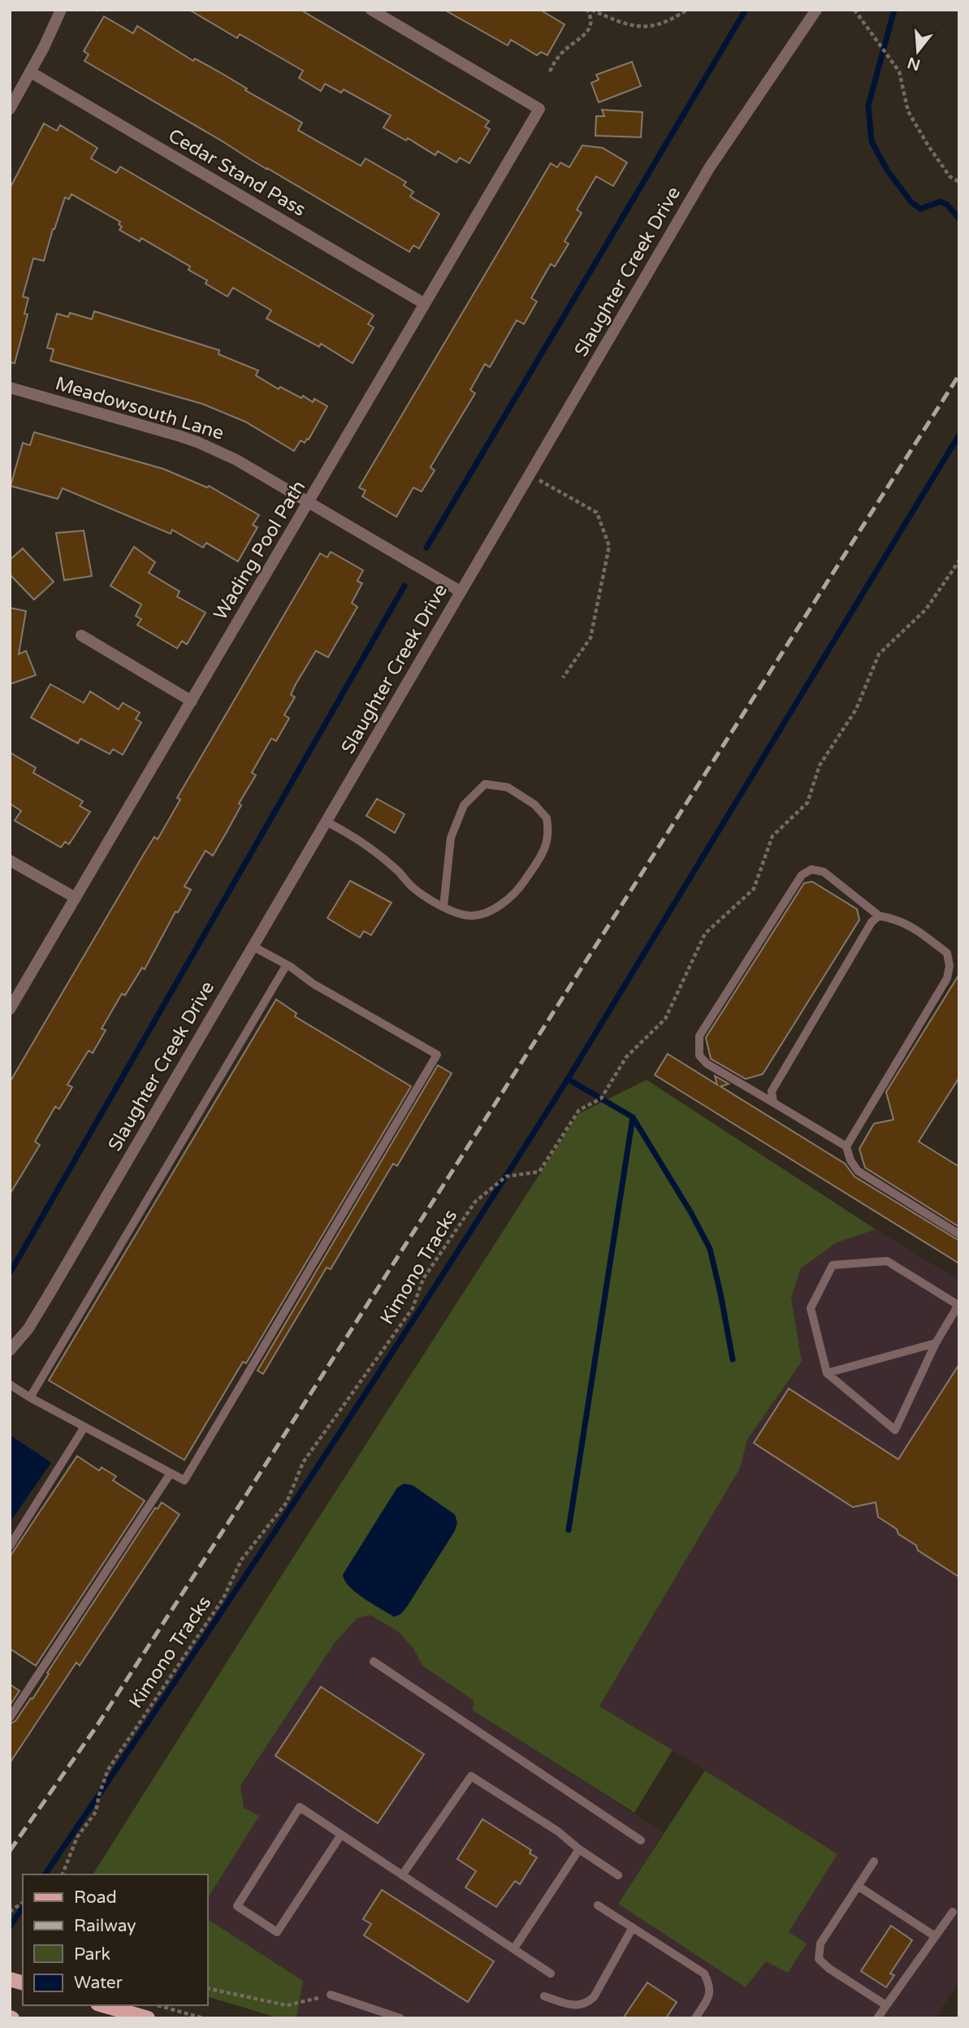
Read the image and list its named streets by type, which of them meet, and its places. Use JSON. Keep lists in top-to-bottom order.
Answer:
{
  "streets": {
    "street": [
      "Cedar Stand Pass",
      "Slaughter Creek Drive",
      "Meadowsouth Lane",
      "Wading Pool Path"
    ],
    "path": ["Kimono Tracks"]
  },
  "crossings": [
    ["Cedar Stand Pass", "Wading Pool Path"],
    ["Slaughter Creek Drive", "Meadowsouth Lane"],
    ["Meadowsouth Lane", "Wading Pool Path"]
  ],
  "legend": [
    "Road",
    "Railway",
    "Park",
    "Water"
  ],
  "north": "bottom"
}
